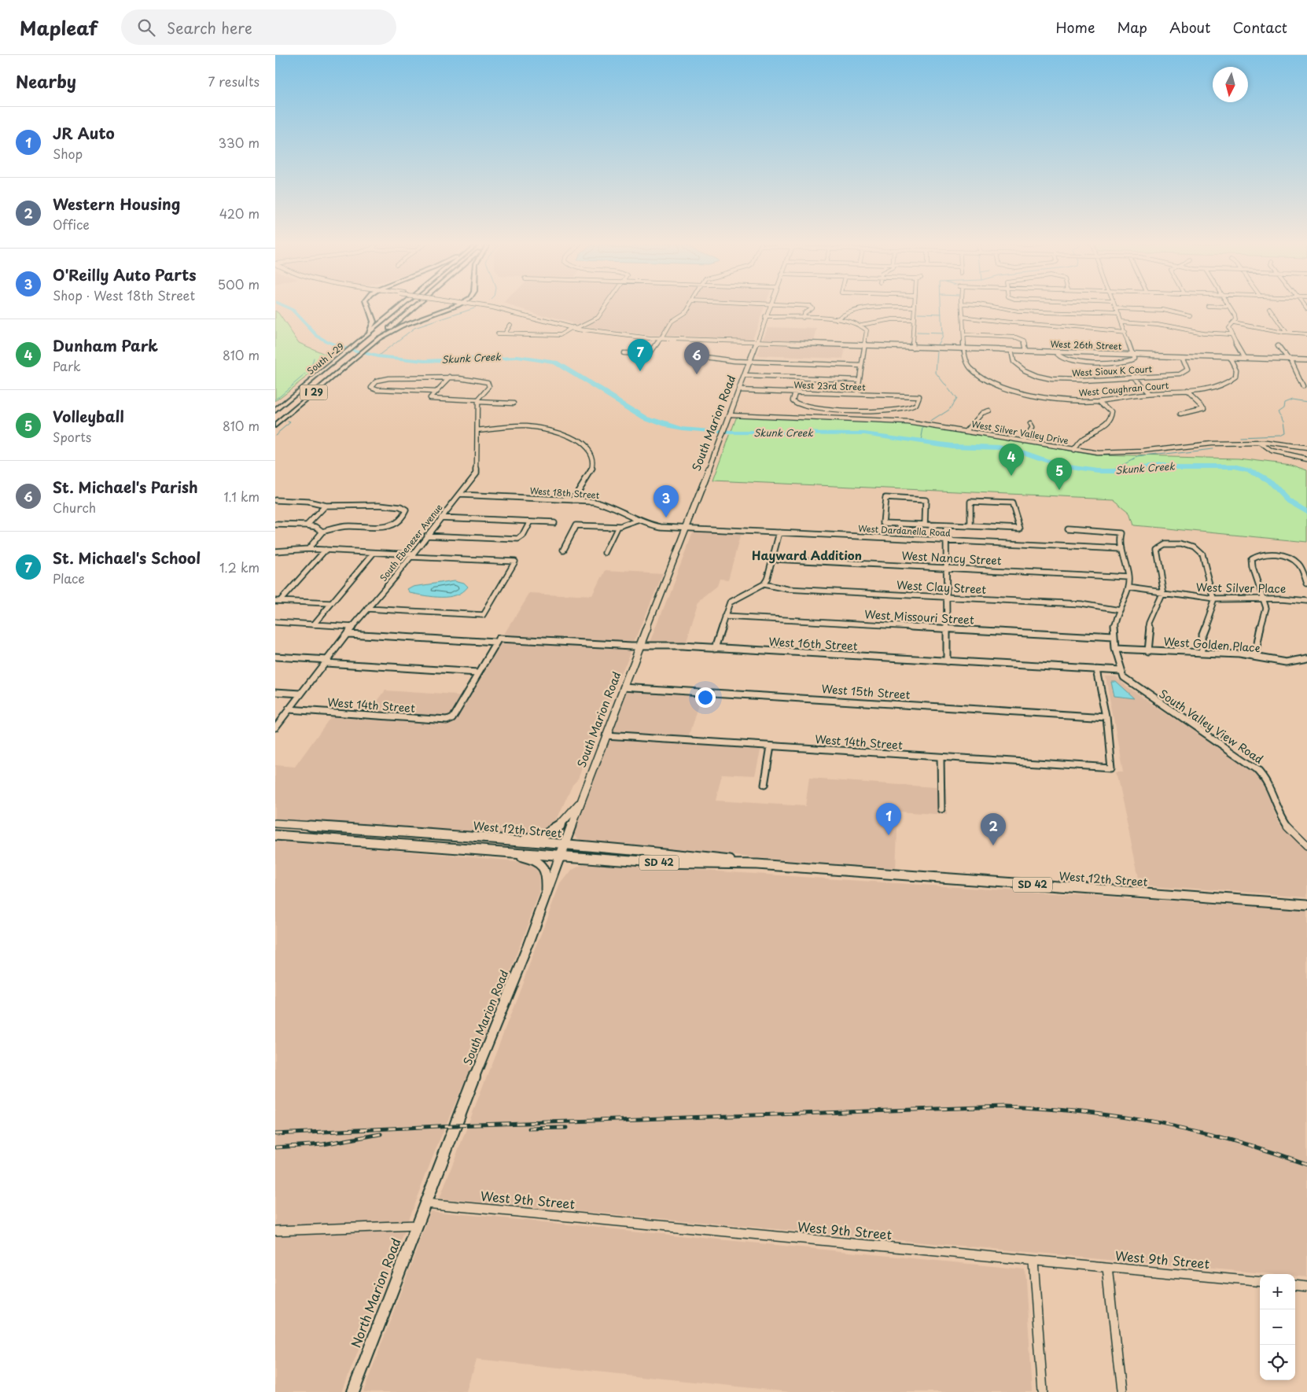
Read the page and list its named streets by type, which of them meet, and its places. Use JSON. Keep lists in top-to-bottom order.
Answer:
{
  "streets": {
    "highway": ["South I-29", "I 29"],
    "main road": [
      "West 26th Street",
      "South Marion Road",
      "West 12th Street",
      "SD 42",
      "North Marion Road"
    ],
    "street": [
      "West Sioux K Court",
      "West 23rd Street",
      "West Coughran Court",
      "West Silver Valley Drive",
      "West 18th Street",
      "West Dardanella Road",
      "South Ebenezer Avenue",
      "West Nancy Street",
      "West Clay Street",
      "West Silver Place",
      "West Missouri Street",
      "West 16th Street",
      "West Golden Place",
      "West 15th Street",
      "West 14th Street",
      "South Valley View Road",
      "West 9th Street"
    ]
  },
  "crossings": [
    ["West 26th Street", "West Sioux K Court"],
    ["West 26th Street", "West Coughran Court"],
    ["West 26th Street", "South Marion Road"],
    ["West 23rd Street", "South Marion Road"],
    ["South Marion Road", "West Silver Valley Drive"],
    ["South Marion Road", "West 18th Street"],
    ["South Marion Road", "West Dardanella Road"],
    ["South Marion Road", "West 16th Street"],
    ["South Marion Road", "West 15th Street"],
    ["South Marion Road", "West 14th Street"],
    ["South Marion Road", "West 12th Street"],
    ["South Marion Road", "West 9th Street"],
    ["South Marion Road", "North Marion Road"],
    ["West 18th Street", "West Dardanella Road"],
    ["West 18th Street", "South Ebenezer Avenue"],
    ["South Ebenezer Avenue", "West 14th Street"],
    ["West 16th Street", "South Valley View Road"],
    ["West 15th Street", "West 14th Street"],
    ["West 9th Street", "North Marion Road"]
  ],
  "districts": ["Hayward Addition"],
  "water": ["Skunk Creek"],
  "north": "bottom",
  "page": {
    "header": "Mapleaf",
    "search": "Search here",
    "nav": [
      "Home",
      "Map",
      "About",
      "Contact"
    ],
    "heading": ["Nearby", "7 results"],
    "list": [
      {
        "mark": "1",
        "name": "JR Auto",
        "note": "Shop",
        "value": "330 m"
      },
      {
        "mark": "2",
        "name": "Western Housing",
        "note": "Office",
        "value": "420 m"
      },
      {
        "mark": "3",
        "name": "O'Reilly Auto Parts",
        "note": "Shop · West 18th Street",
        "value": "500 m"
      },
      {
        "mark": "4",
        "name": "Dunham Park",
        "note": "Park",
        "value": "810 m"
      },
      {
        "mark": "5",
        "name": "Volleyball",
        "note": "Sports",
        "value": "810 m"
      },
      {
        "mark": "6",
        "name": "St. Michael's Parish",
        "note": "Church",
        "value": "1.1 km"
      },
      {
        "mark": "7",
        "name": "St. Michael's School",
        "note": "Place",
        "value": "1.2 km"
      }
    ],
    "pins": [
      "7",
      "6",
      "4",
      "5",
      "3",
      "1",
      "2"
    ],
    "map_buttons": ["+", "−"]
  }
}
